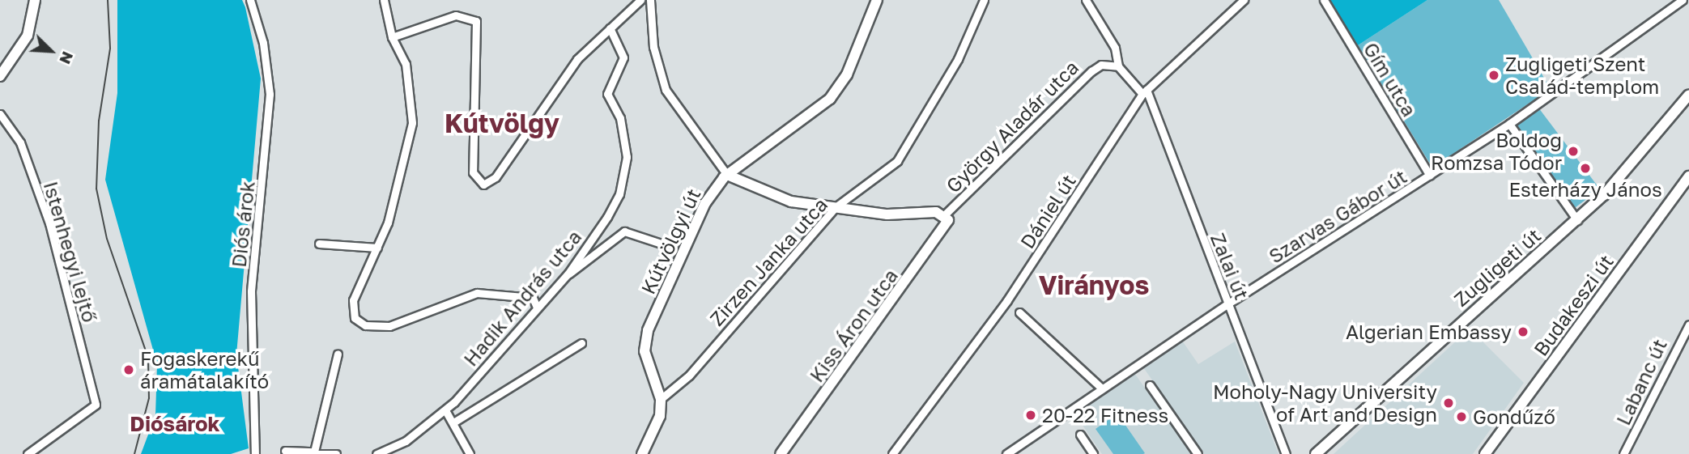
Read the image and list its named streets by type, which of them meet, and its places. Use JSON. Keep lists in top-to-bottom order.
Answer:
{
  "streets": {
    "street": [
      "Gím utca",
      "György Aladár utca",
      "Dániel út",
      "Szarvas Gábor út",
      "Diós árok",
      "Kútvölgyi út",
      "Istenhegyi lejtő",
      "Zirzen Janka utca",
      "Zalai út",
      "Zugligeti út",
      "Hadik András utca",
      "Budakeszi út",
      "Kiss Áron utca",
      "Labanc út"
    ]
  },
  "crossings": [
    ["Gím utca", "Szarvas Gábor út"],
    ["György Aladár utca", "Kútvölgyi út"],
    ["György Aladár utca", "Zirzen Janka utca"],
    ["György Aladár utca", "Zalai út"],
    ["György Aladár utca", "Kiss Áron utca"],
    ["Dániel út", "Zalai út"],
    ["Szarvas Gábor út", "Zalai út"],
    ["Kútvölgyi út", "Zirzen Janka utca"]
  ],
  "districts": ["Kútvölgy", "Virányos", "Diósárok"],
  "places": [
    "Zugligeti Szent Család-templom",
    "Boldog Romzsa Tódor",
    "Esterházy János",
    "Algerian Embassy",
    "Fogaskerekű áramátalakító",
    "Moholy-Nagy University of Art and Design",
    "20-22 Fitness",
    "Gondűző"
  ],
  "north": "bottom right"
}
